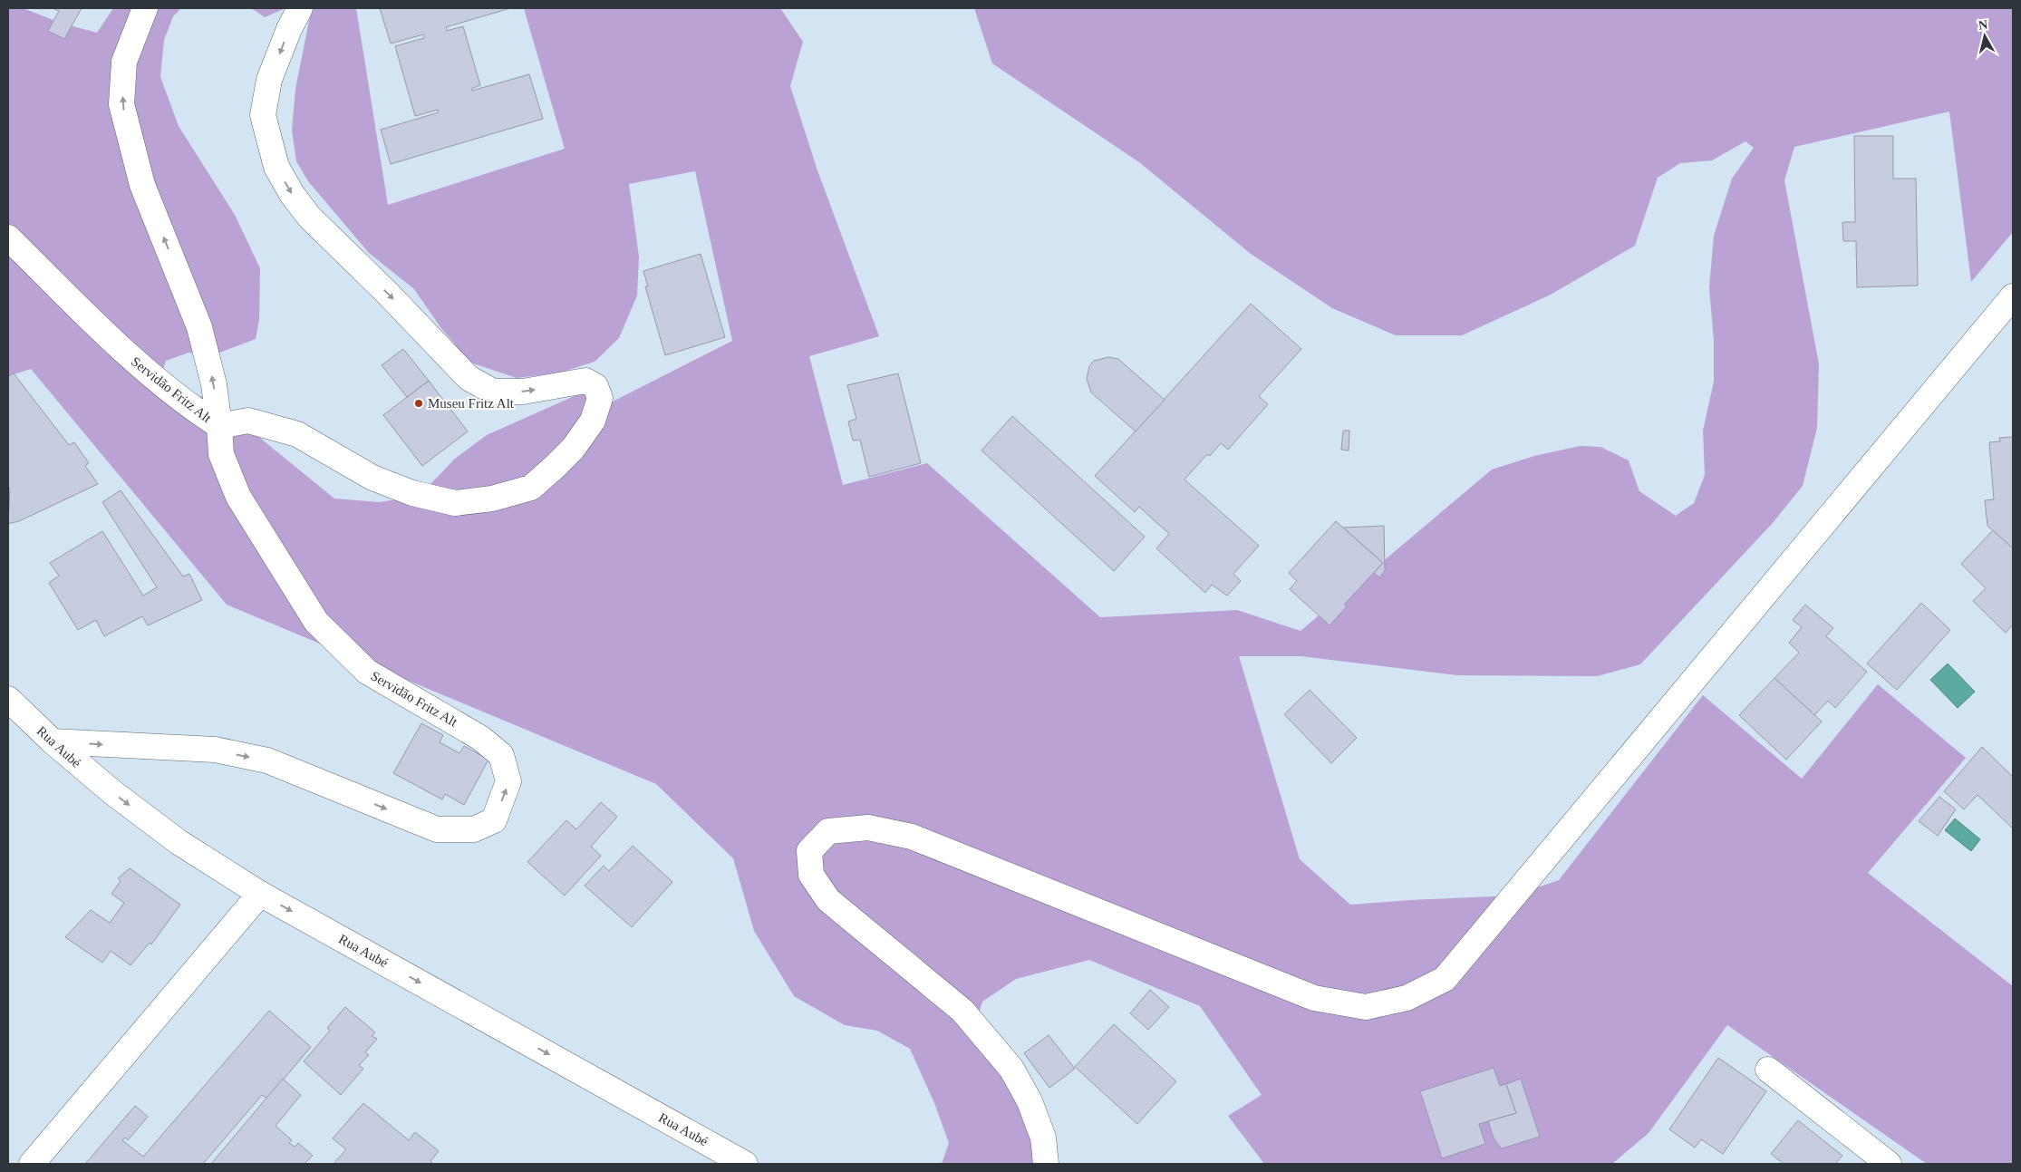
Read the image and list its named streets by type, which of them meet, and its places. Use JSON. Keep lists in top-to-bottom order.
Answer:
{
  "streets": {
    "street": ["Servidão Fritz Alt", "Rua Aubé"]
  },
  "crossings": [
    ["Servidão Fritz Alt", "Rua Aubé"]
  ],
  "one_way": ["Rua Aubé"],
  "places": ["Museu Fritz Alt"],
  "north": "top"
}
